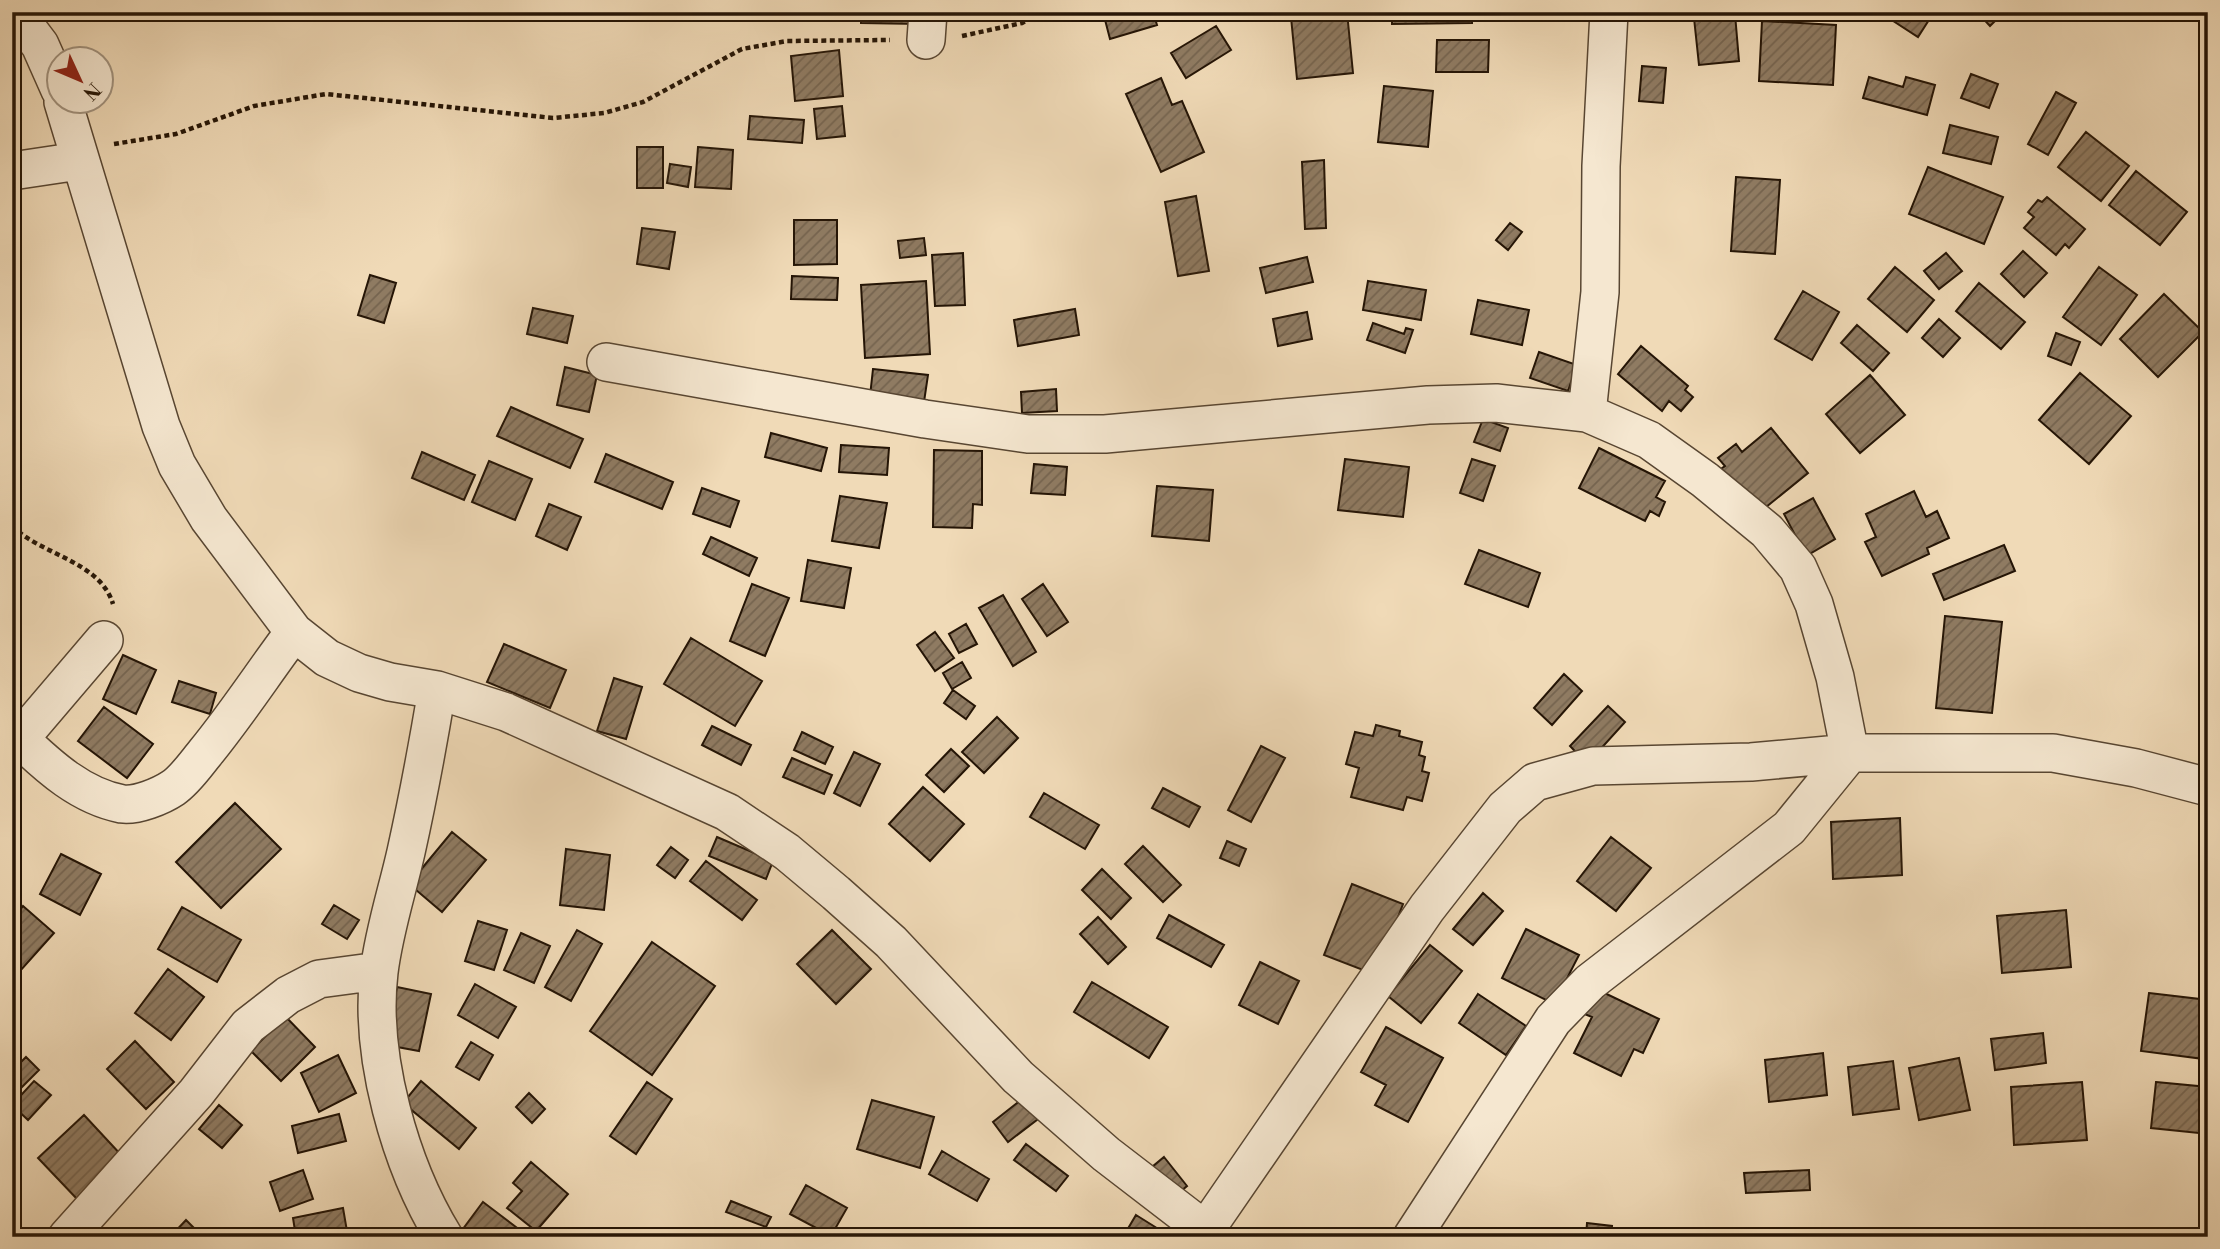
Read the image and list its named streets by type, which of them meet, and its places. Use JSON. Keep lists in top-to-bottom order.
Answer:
{
  "north": "bottom right"
}
